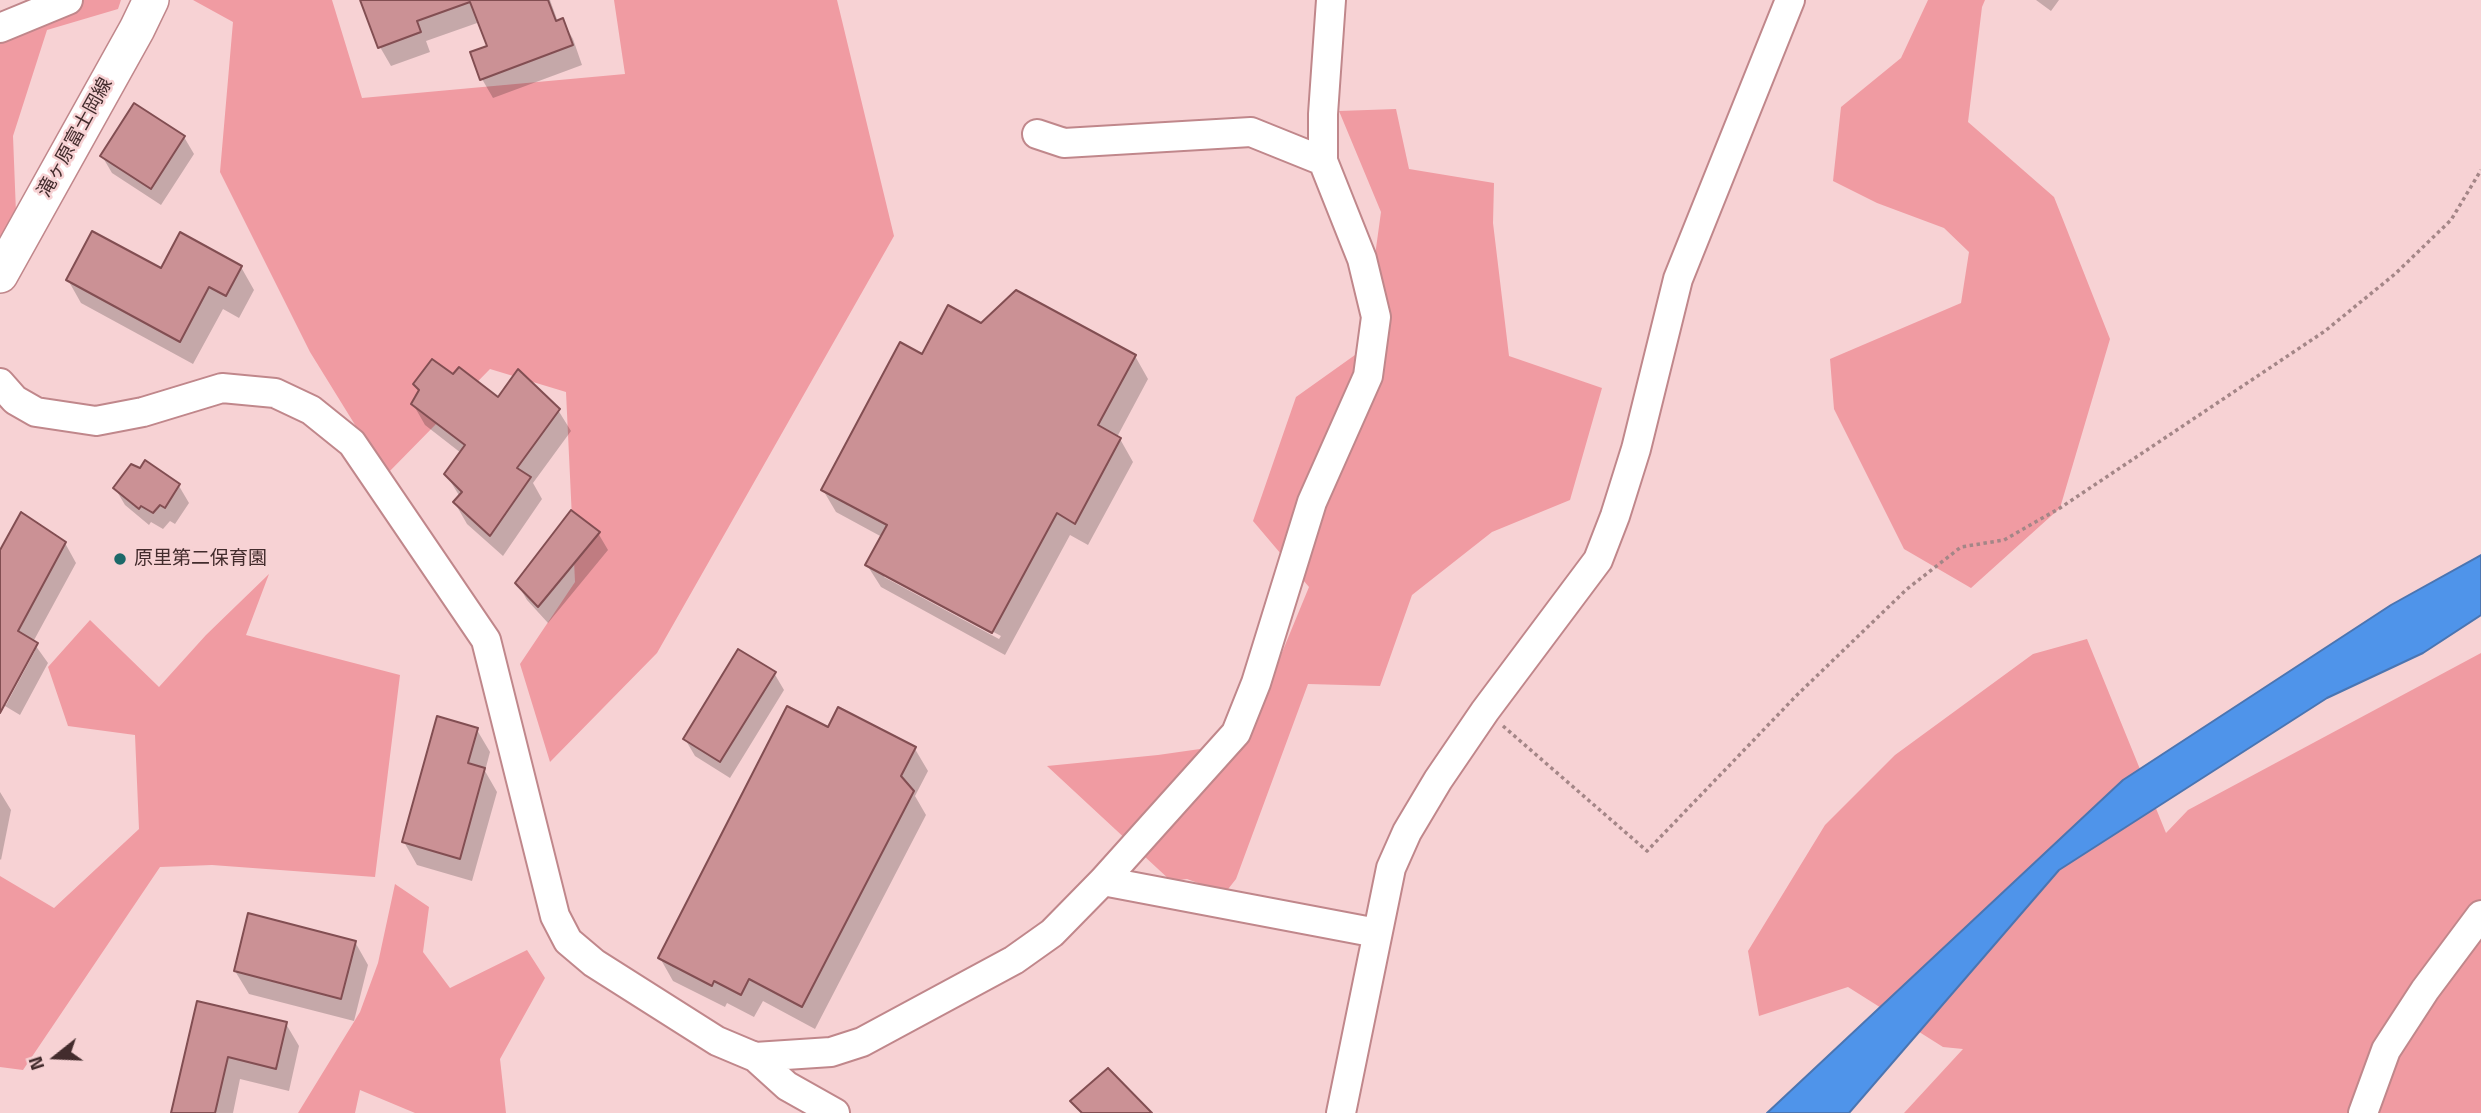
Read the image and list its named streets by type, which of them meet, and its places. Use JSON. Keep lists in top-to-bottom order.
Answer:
{
  "streets": {
    "main road": ["滝ヶ原富士岡線"]
  },
  "places": ["原里第二保育園"],
  "north": "left"
}
